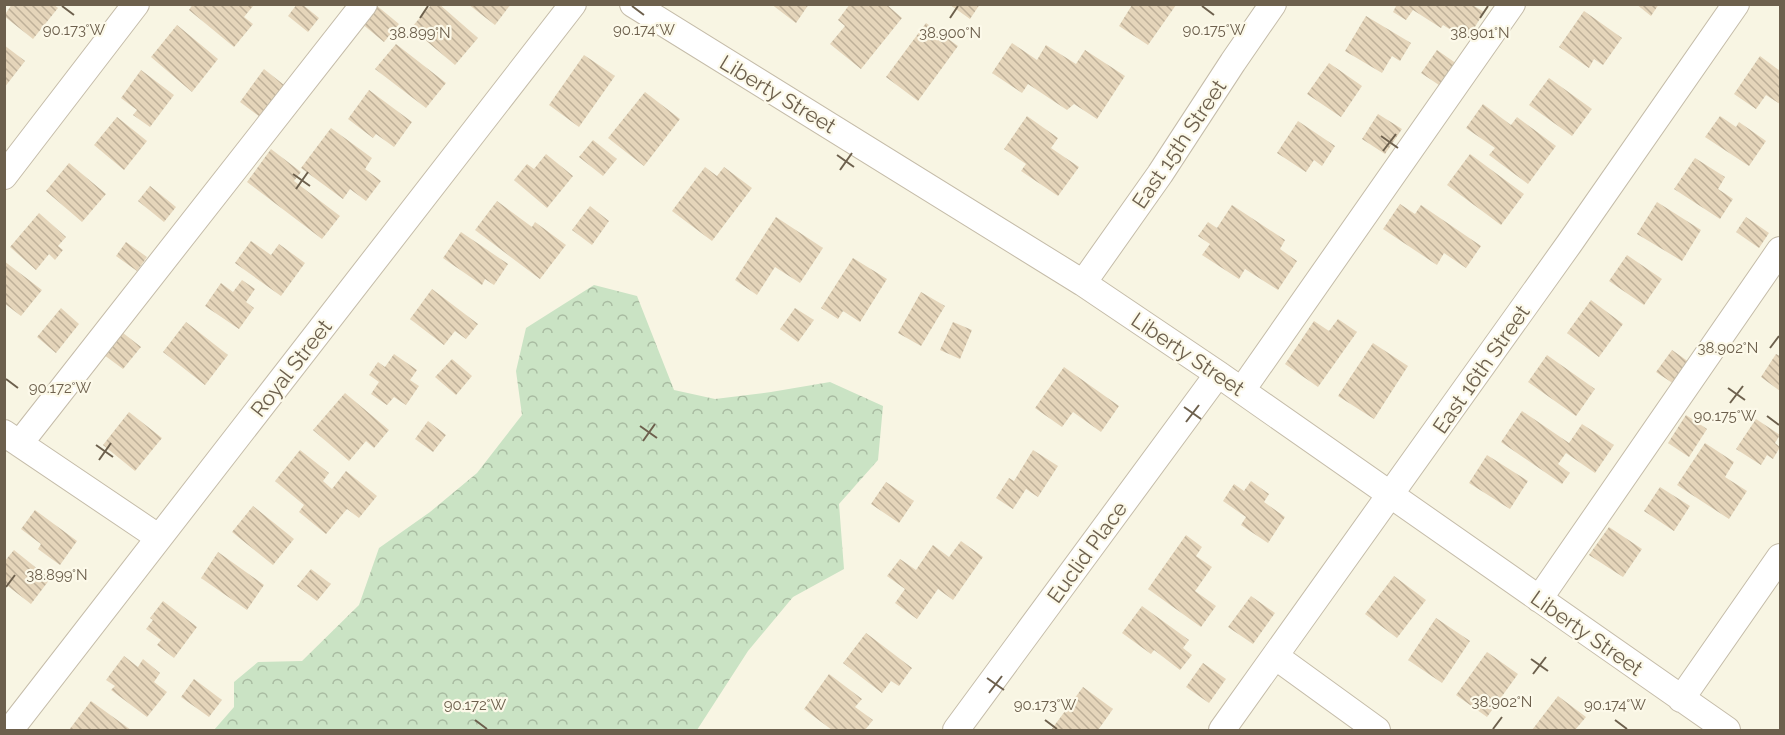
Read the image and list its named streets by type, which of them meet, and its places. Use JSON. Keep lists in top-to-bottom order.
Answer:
{
  "streets": {
    "street": [
      "Liberty Street",
      "East 15th Street",
      "Royal Street",
      "East 16th Street",
      "Euclid Place"
    ]
  },
  "crossings": [
    ["Liberty Street", "East 15th Street"],
    ["Liberty Street", "East 16th Street"],
    ["Liberty Street", "Euclid Place"]
  ],
  "coordinates": [
    "90.173°W",
    "90.175°W",
    "90.174°W",
    "38.899°N",
    "38.900°N",
    "38.901°N",
    "38.902°N",
    "90.172°W"
  ]
}
